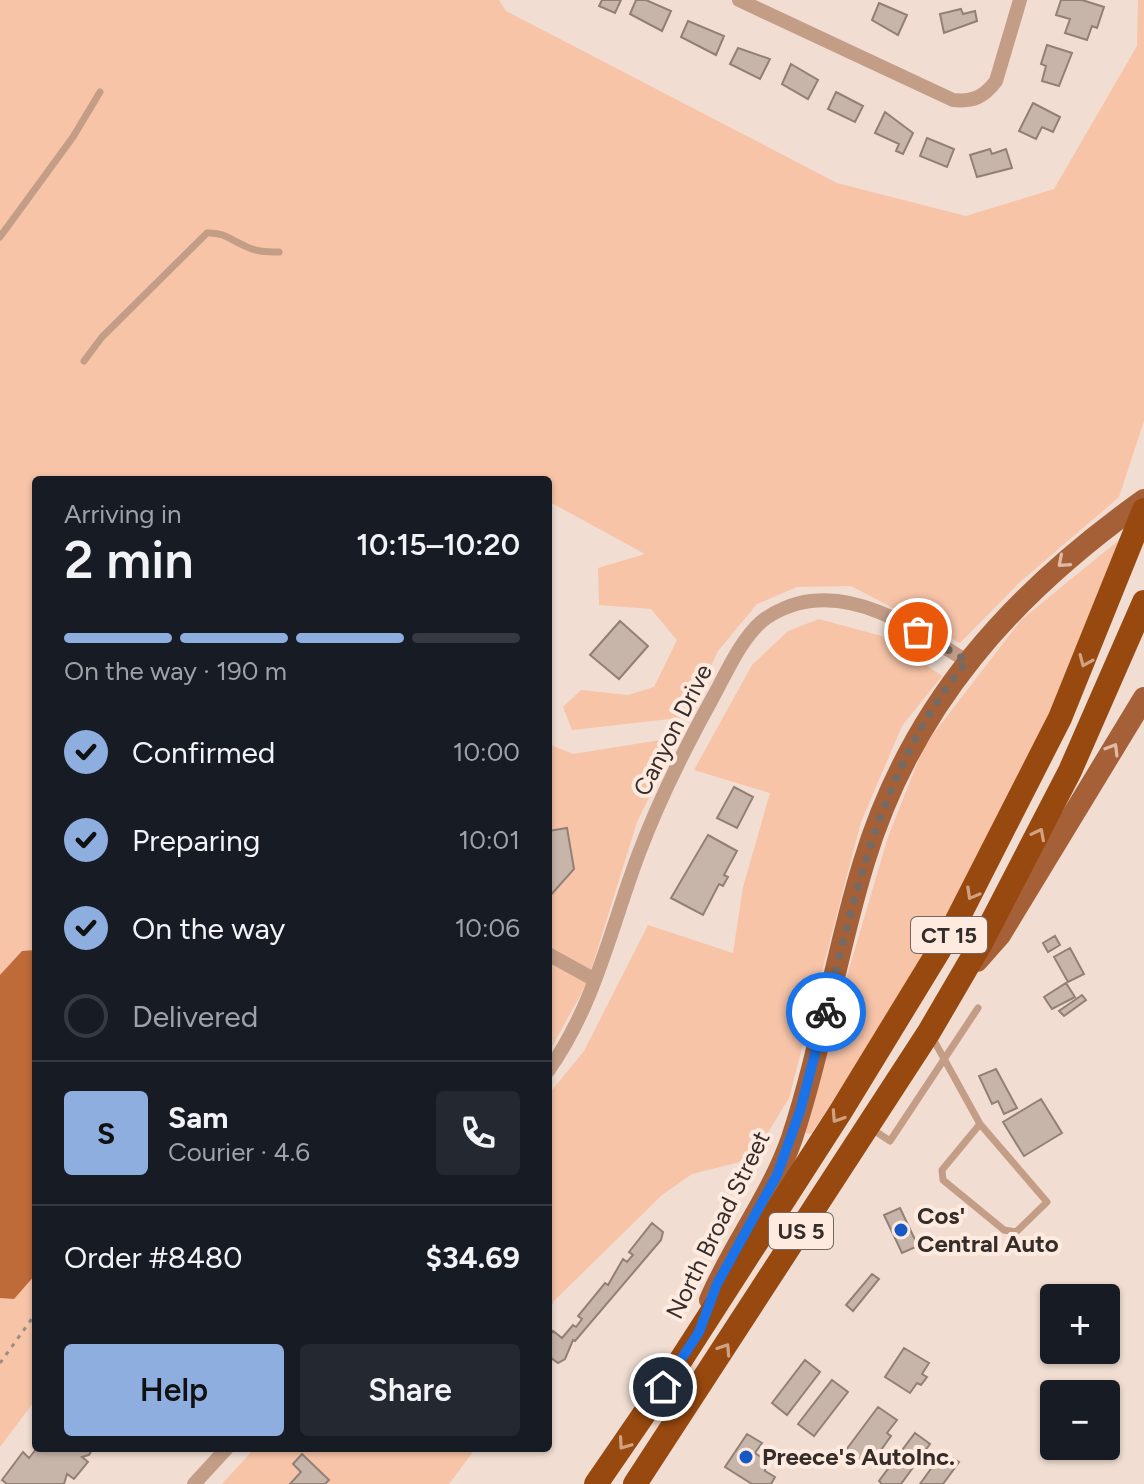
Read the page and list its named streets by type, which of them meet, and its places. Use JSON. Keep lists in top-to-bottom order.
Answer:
{
  "streets": {
    "highway": ["CT 15", "North Broad Street", "US 5"],
    "street": ["Canyon Drive"]
  },
  "crossings": [
    ["Canyon Drive", "North Broad Street"],
    ["CT 15", "North Broad Street"],
    ["CT 15", "US 5"]
  ],
  "one_way": ["North Broad Street"],
  "places": ["Cos' Central Auto", "Preece's AutoInc."],
  "page": {
    "heading": ["2 min", "Arriving in", "10:15–10:20"],
    "panel": [
      "Sam",
      "Courier · 4.6",
      "Order #8480",
      "$34.69"
    ],
    "bar": "On the way · 190 m",
    "list": [
      ["Confirmed", "10:00"],
      ["Preparing", "10:01"],
      ["On the way", "10:06"],
      "Delivered"
    ],
    "round": "S",
    "map_buttons": ["+", "−"],
    "buttons": ["Help", "Share"]
  }
}
